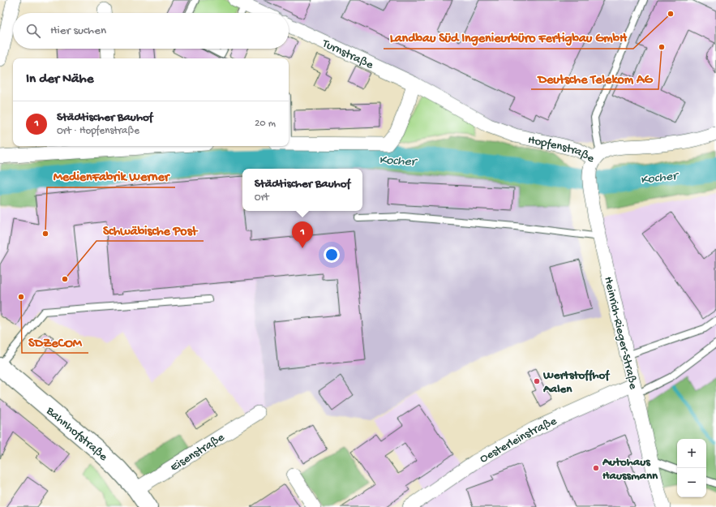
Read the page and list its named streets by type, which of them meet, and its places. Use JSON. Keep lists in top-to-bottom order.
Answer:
{
  "streets": {
    "main road": ["Bahnhofstraße"],
    "street": [
      "Turnstraße",
      "Hopfenstraße",
      "Heinrich-Rieger-Straße",
      "Oesterleinstraße",
      "Eisenstraße"
    ]
  },
  "crossings": [
    ["Turnstraße", "Hopfenstraße"],
    ["Hopfenstraße", "Heinrich-Rieger-Straße"],
    ["Heinrich-Rieger-Straße", "Oesterleinstraße"],
    ["Bahnhofstraße", "Eisenstraße"]
  ],
  "water": ["Kocher"],
  "places": [
    "Landbau Süd Ingenieurbüro Fertigbau GmbH",
    "Deutsche Telekom AG",
    "MedienFabrik Werner",
    "Schwäbische Post",
    "SDZeCOM",
    "Wertstoffhof Aalen",
    "Autohaus Haussmann"
  ],
  "page": {
    "search": "Hier suchen",
    "heading": "In der Nähe",
    "list": [
      {
        "mark": "1",
        "name": "Städtischer Bauhof",
        "note": "Ort · Hopfenstraße",
        "value": "20 m"
      }
    ],
    "popup": ["Städtischer Bauhof", "Ort"],
    "pins": "1",
    "map_buttons": ["+", "−"]
  }
}
